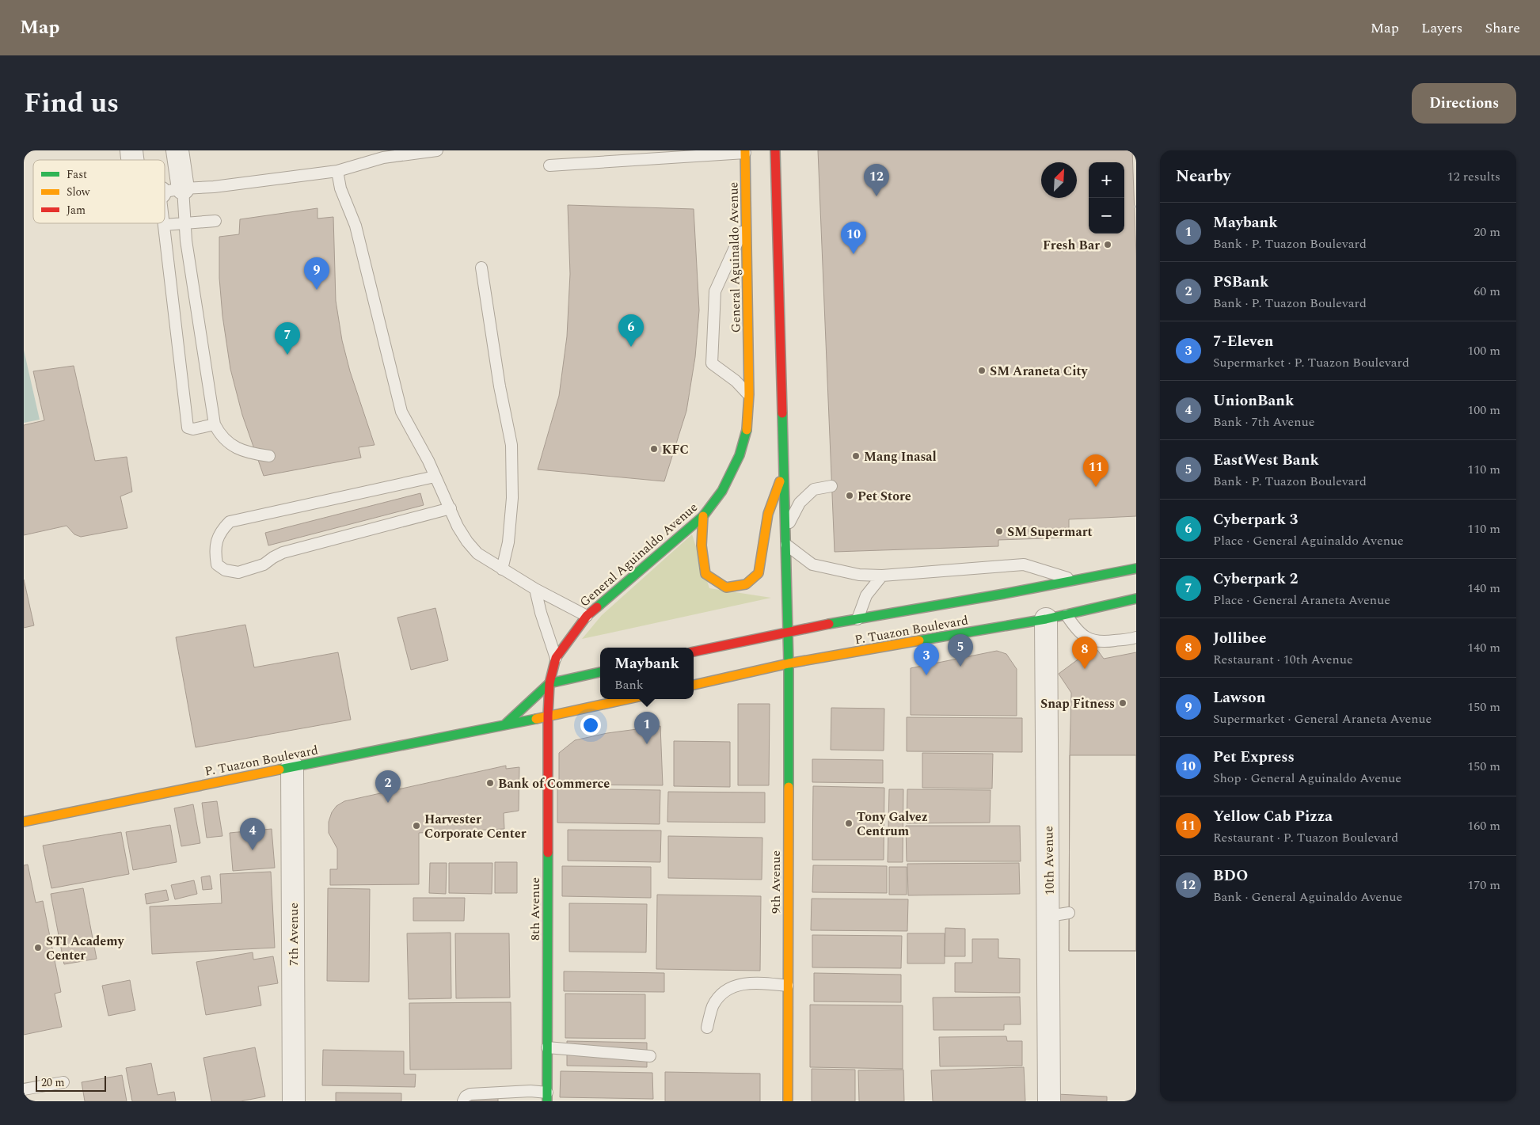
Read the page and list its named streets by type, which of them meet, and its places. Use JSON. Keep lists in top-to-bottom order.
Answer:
{
  "streets": {
    "street": [
      "General Aguinaldo Avenue",
      "P. Tuazon Boulevard",
      "10th Avenue",
      "9th Avenue",
      "8th Avenue",
      "7th Avenue"
    ]
  },
  "crossings": [
    ["General Aguinaldo Avenue", "P. Tuazon Boulevard"],
    ["General Aguinaldo Avenue", "8th Avenue"],
    ["P. Tuazon Boulevard", "10th Avenue"],
    ["P. Tuazon Boulevard", "9th Avenue"],
    ["P. Tuazon Boulevard", "8th Avenue"],
    ["P. Tuazon Boulevard", "7th Avenue"]
  ],
  "places": [
    "Fresh Bar",
    "SM Araneta City",
    "KFC",
    "Mang Inasal",
    "Pet Store",
    "SM Supermart",
    "Snap Fitness",
    "Bank of Commerce",
    "Tony Galvez Centrum",
    "Harvester Corporate Center",
    "STI Academy Center"
  ],
  "legend": ["Fast", "Slow", "Jam"],
  "scale_bar": "20 m",
  "north": "top right",
  "page": {
    "header": "Map",
    "nav": ["Map", "Layers", "Share"],
    "title": "Find us",
    "buttons": "Directions",
    "heading": ["Nearby", "12 results"],
    "map_buttons": ["+", "−"],
    "pins": [
      "12",
      "10",
      "9",
      "6",
      "7",
      "11",
      "5",
      "8",
      "3",
      "1",
      "2",
      "4"
    ],
    "list": [
      {
        "mark": "1",
        "name": "Maybank",
        "note": "Bank · P. Tuazon Boulevard",
        "value": "20 m"
      },
      {
        "mark": "2",
        "name": "PSBank",
        "note": "Bank · P. Tuazon Boulevard",
        "value": "60 m"
      },
      {
        "mark": "3",
        "name": "7-Eleven",
        "note": "Supermarket · P. Tuazon Boulevard",
        "value": "100 m"
      },
      {
        "mark": "4",
        "name": "UnionBank",
        "note": "Bank · 7th Avenue",
        "value": "100 m"
      },
      {
        "mark": "5",
        "name": "EastWest Bank",
        "note": "Bank · P. Tuazon Boulevard",
        "value": "110 m"
      },
      {
        "mark": "6",
        "name": "Cyberpark 3",
        "note": "Place · General Aguinaldo Avenue",
        "value": "110 m"
      },
      {
        "mark": "7",
        "name": "Cyberpark 2",
        "note": "Place · General Araneta Avenue",
        "value": "140 m"
      },
      {
        "mark": "8",
        "name": "Jollibee",
        "note": "Restaurant · 10th Avenue",
        "value": "140 m"
      },
      {
        "mark": "9",
        "name": "Lawson",
        "note": "Supermarket · General Araneta Avenue",
        "value": "150 m"
      },
      {
        "mark": "10",
        "name": "Pet Express",
        "note": "Shop · General Aguinaldo Avenue",
        "value": "150 m"
      },
      {
        "mark": "11",
        "name": "Yellow Cab Pizza",
        "note": "Restaurant · P. Tuazon Boulevard",
        "value": "160 m"
      },
      {
        "mark": "12",
        "name": "BDO",
        "note": "Bank · General Aguinaldo Avenue",
        "value": "170 m"
      }
    ],
    "popup": ["Maybank", "Bank"],
    "scale": "20 m"
  }
}
